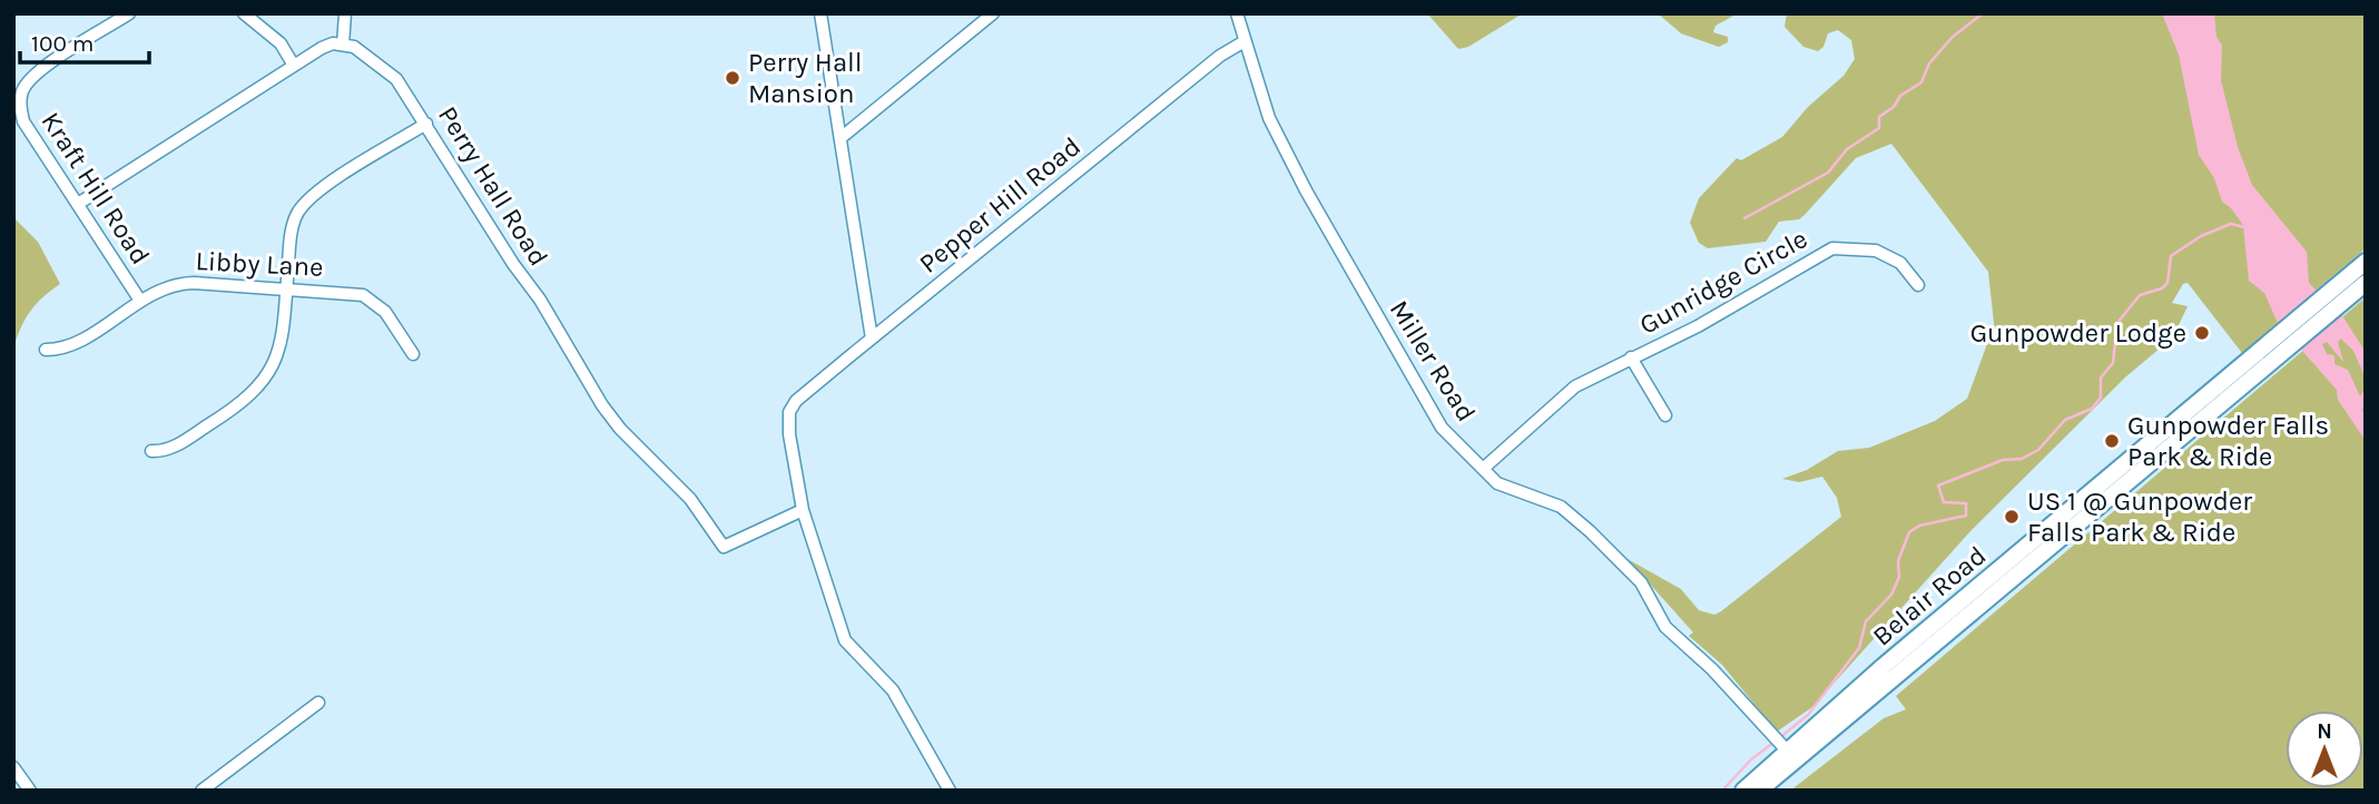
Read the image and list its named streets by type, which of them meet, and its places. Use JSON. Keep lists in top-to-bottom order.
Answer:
{
  "streets": {
    "highway": ["Belair Road"],
    "street": [
      "Perry Hall Road",
      "Kraft Hill Road",
      "Pepper Hill Road",
      "Libby Lane",
      "Gunridge Circle",
      "Miller Road"
    ]
  },
  "crossings": [
    ["Perry Hall Road", "Pepper Hill Road"],
    ["Kraft Hill Road", "Libby Lane"],
    ["Pepper Hill Road", "Miller Road"],
    ["Gunridge Circle", "Miller Road"],
    ["Miller Road", "Belair Road"]
  ],
  "places": [
    "Perry Hall Mansion",
    "Gunpowder Lodge",
    "Gunpowder Falls Park & Ride",
    "US 1 @ Gunpowder Falls Park & Ride"
  ],
  "scale_bar": "100 m",
  "north": "top"
}
